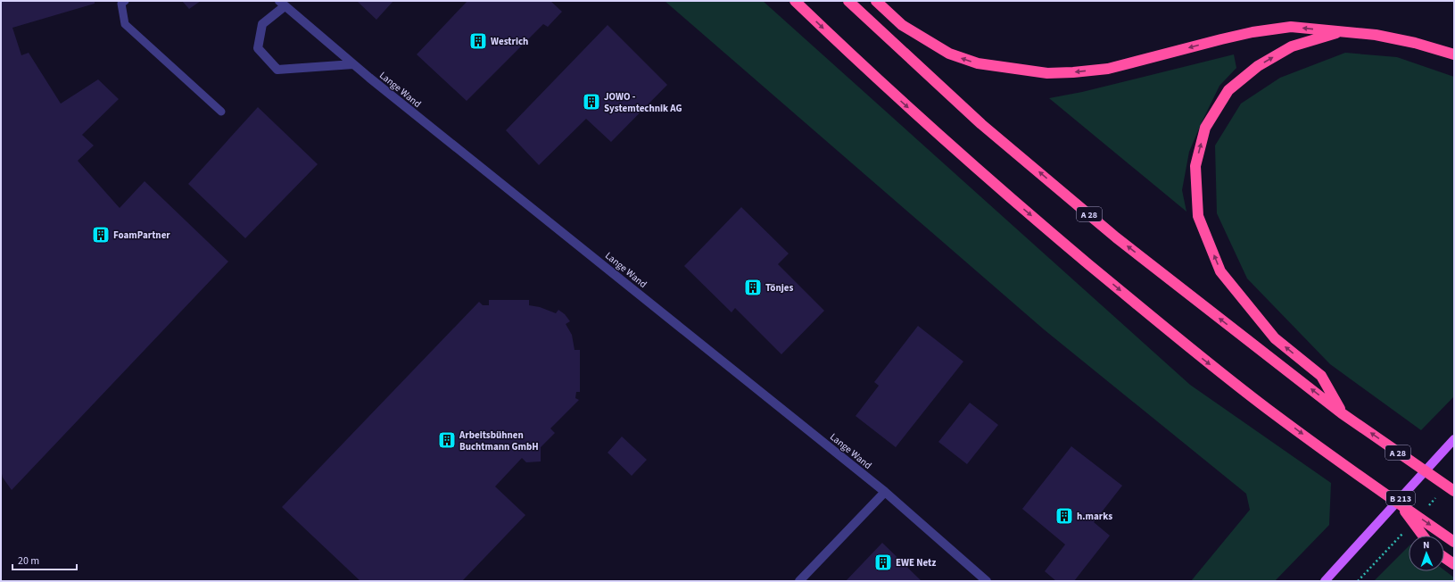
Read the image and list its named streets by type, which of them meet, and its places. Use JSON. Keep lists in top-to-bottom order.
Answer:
{
  "streets": {
    "highway": ["A 28"],
    "main road": ["B 213"],
    "street": ["Lange Wand"]
  },
  "places": {
    "building": [
      "Westrich",
      "JOWO ‑ Systemtechnik AG",
      "FoamPartner",
      "Tönjes",
      "Arbeitsbühnen Buchtmann GmbH",
      "h.marks",
      "EWE Netz"
    ]
  },
  "scale_bar": "20 m",
  "north": "top"
}
